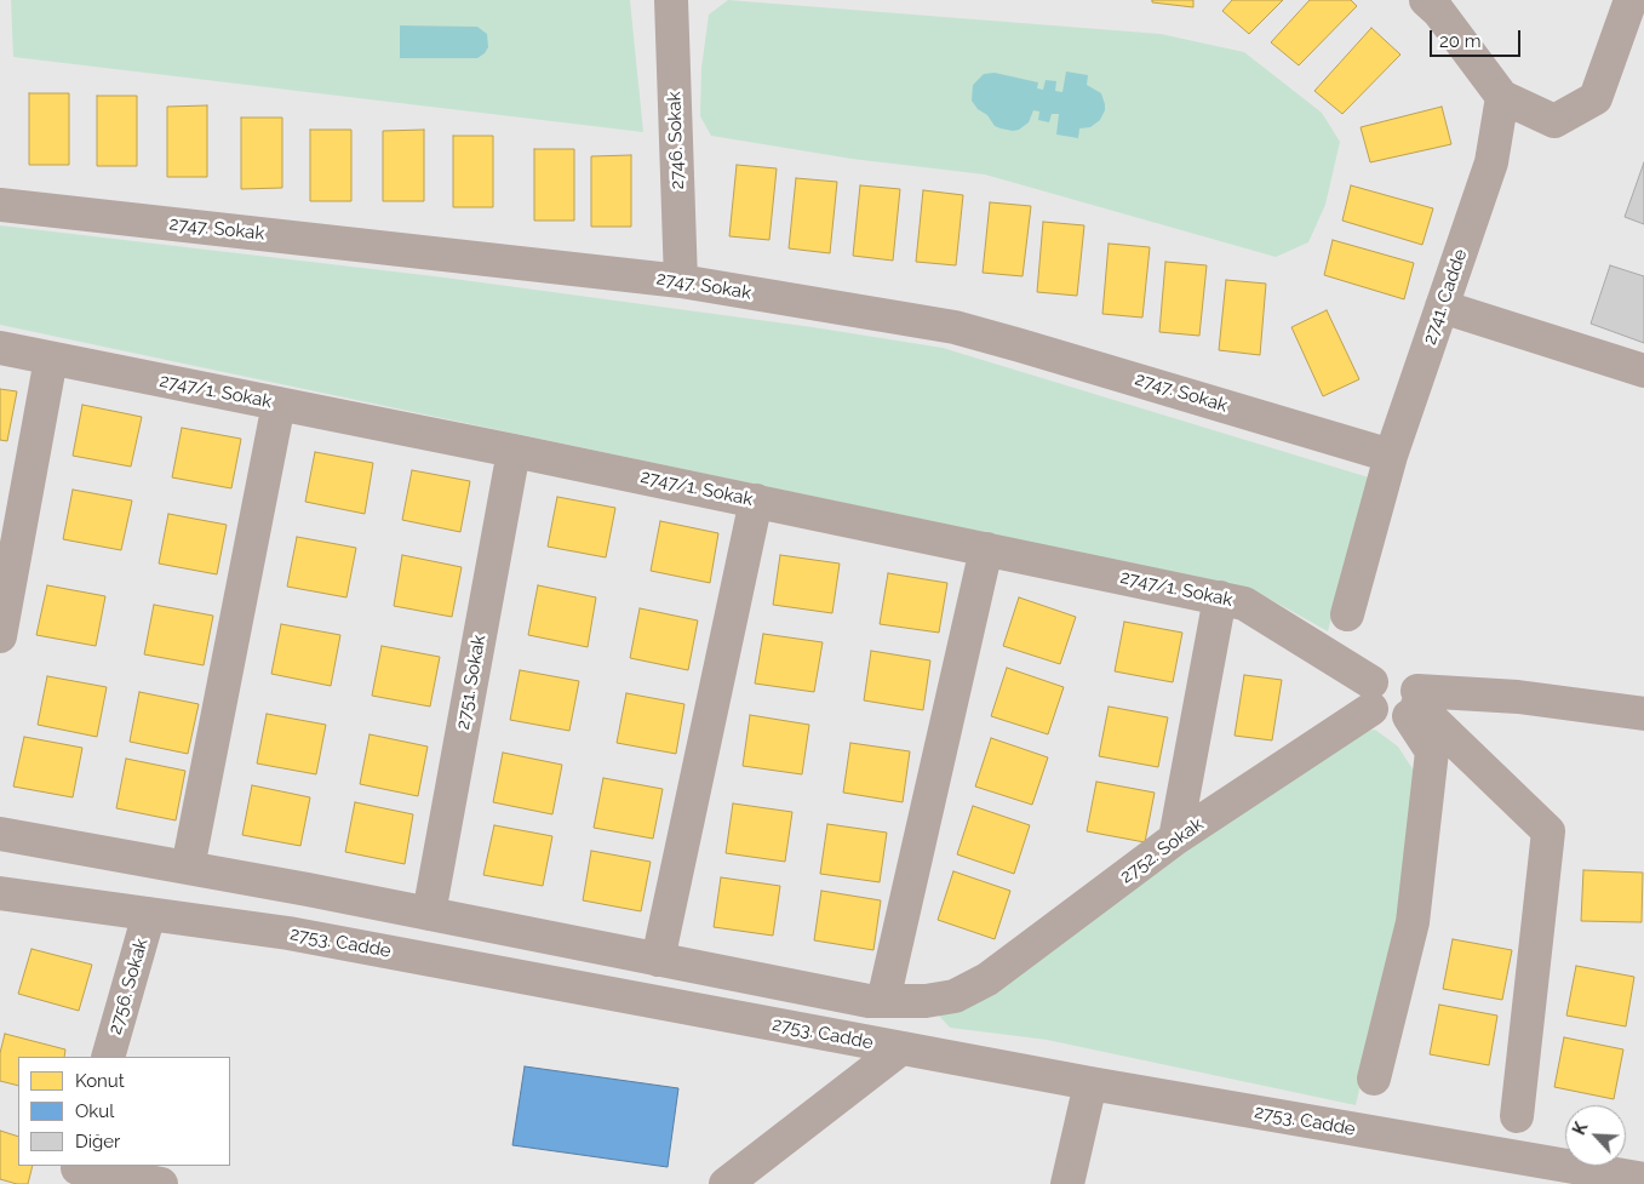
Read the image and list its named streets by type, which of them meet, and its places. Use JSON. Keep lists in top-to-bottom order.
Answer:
{
  "streets": {
    "street": [
      "2746. Sokak",
      "2747. Sokak",
      "2741. Cadde",
      "2747/1. Sokak",
      "2751. Sokak",
      "2752. Sokak",
      "2753. Cadde",
      "2756. Sokak"
    ]
  },
  "crossings": [
    ["2746. Sokak", "2747. Sokak"],
    ["2747. Sokak", "2741. Cadde"],
    ["2747/1. Sokak", "2751. Sokak"],
    ["2747/1. Sokak", "2752. Sokak"],
    ["2751. Sokak", "2752. Sokak"],
    ["2753. Cadde", "2756. Sokak"]
  ],
  "legend": ["Konut", "Okul", "Diğer"],
  "scale_bar": "20 m",
  "north": "top left"
}
